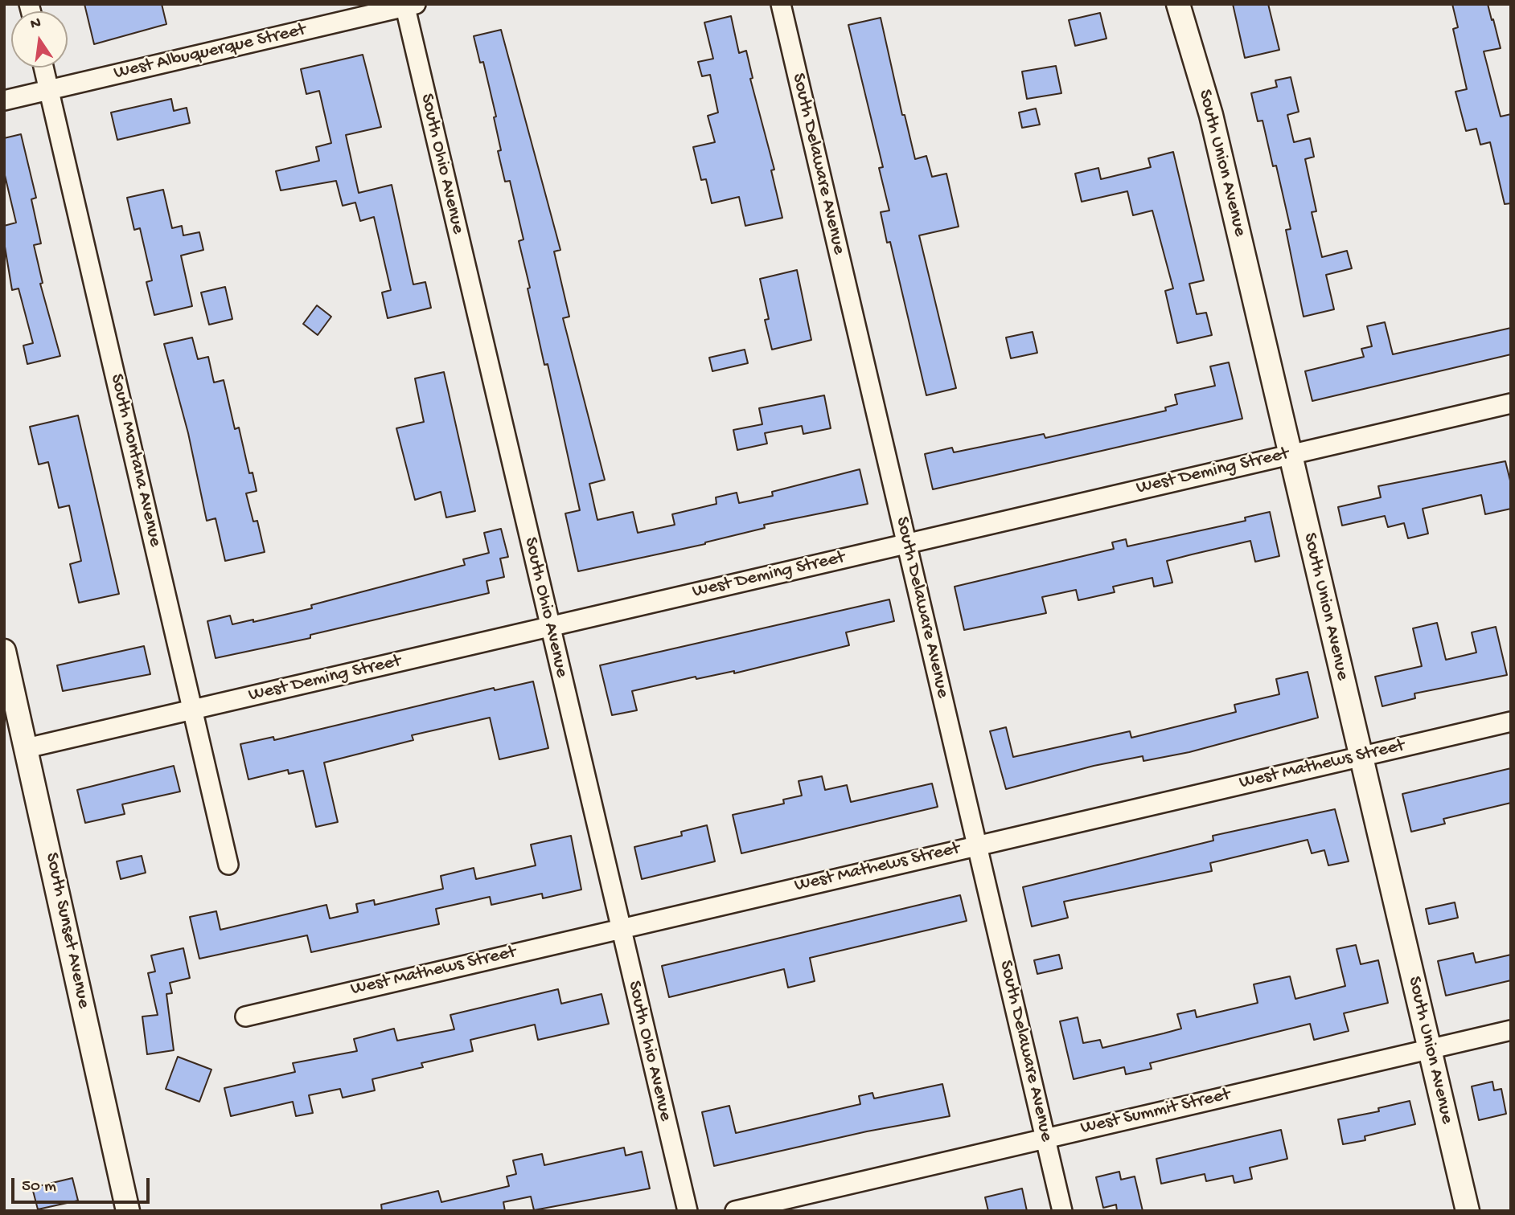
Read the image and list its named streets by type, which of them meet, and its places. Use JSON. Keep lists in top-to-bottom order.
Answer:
{
  "streets": {
    "main road": ["South Union Avenue", "South Sunset Avenue"],
    "street": [
      "West Albuquerque Street",
      "South Ohio Avenue",
      "South Delaware Avenue",
      "South Montana Avenue",
      "West Deming Street",
      "West Mathews Street",
      "West Summit Street"
    ]
  },
  "crossings": [
    ["West Albuquerque Street", "South Ohio Avenue"],
    ["West Albuquerque Street", "South Montana Avenue"],
    ["South Union Avenue", "West Deming Street"],
    ["South Union Avenue", "West Mathews Street"],
    ["South Union Avenue", "West Summit Street"],
    ["South Ohio Avenue", "West Deming Street"],
    ["South Ohio Avenue", "West Mathews Street"],
    ["South Delaware Avenue", "West Deming Street"],
    ["South Delaware Avenue", "West Mathews Street"],
    ["South Delaware Avenue", "West Summit Street"],
    ["South Montana Avenue", "West Deming Street"],
    ["West Deming Street", "South Sunset Avenue"]
  ],
  "scale_bar": "50 m",
  "north": "top"
}
